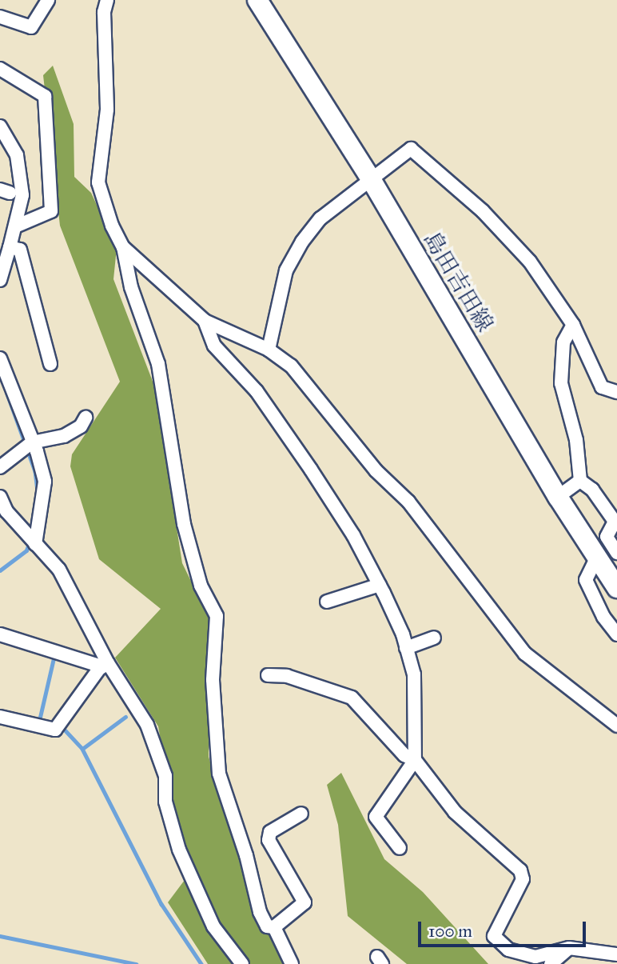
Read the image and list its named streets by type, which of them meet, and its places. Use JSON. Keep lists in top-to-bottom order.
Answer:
{
  "streets": {
    "main road": ["島田吉田線"]
  },
  "scale_bar": "100 m"
}
